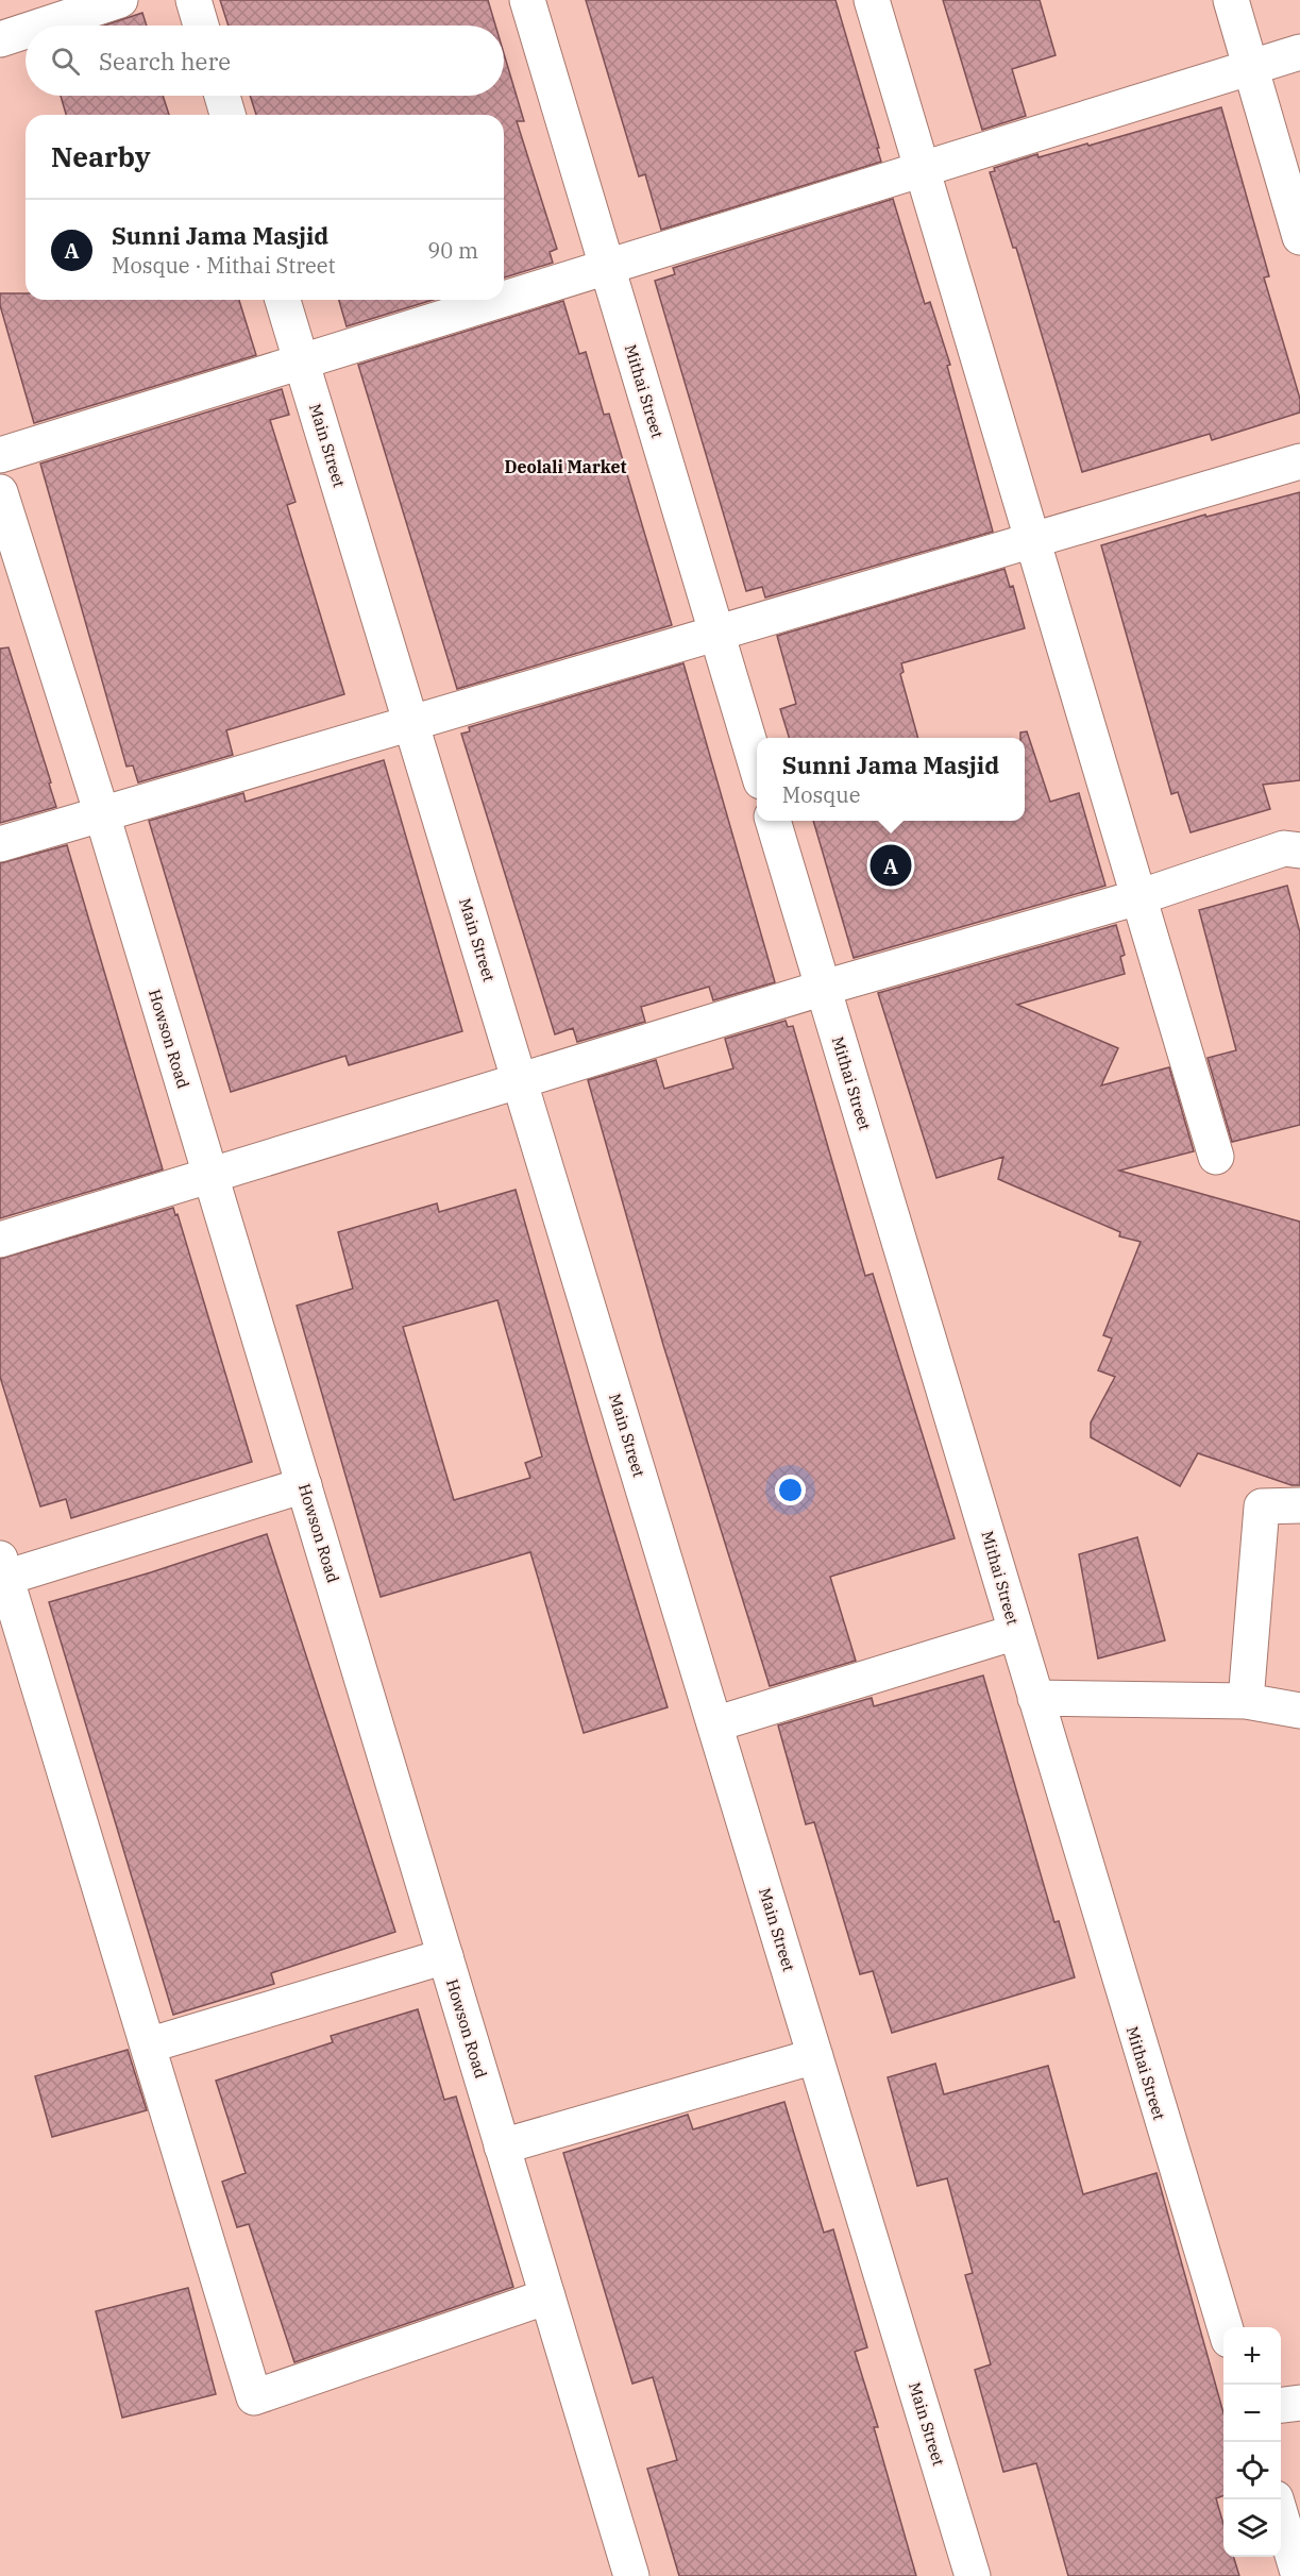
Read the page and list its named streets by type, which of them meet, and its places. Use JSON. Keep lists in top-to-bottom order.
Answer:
{
  "streets": {
    "street": ["Mithai Street", "Main Street", "Howson Road"]
  },
  "districts": ["Deolali Market"],
  "page": {
    "search": "Search here",
    "heading": "Nearby",
    "list": [
      {
        "mark": "A",
        "name": "Sunni Jama Masjid",
        "note": "Mosque · Mithai Street",
        "value": "90 m"
      }
    ],
    "popup": ["Sunni Jama Masjid", "Mosque"],
    "pins": "A",
    "map_buttons": ["+", "−"]
  }
}
